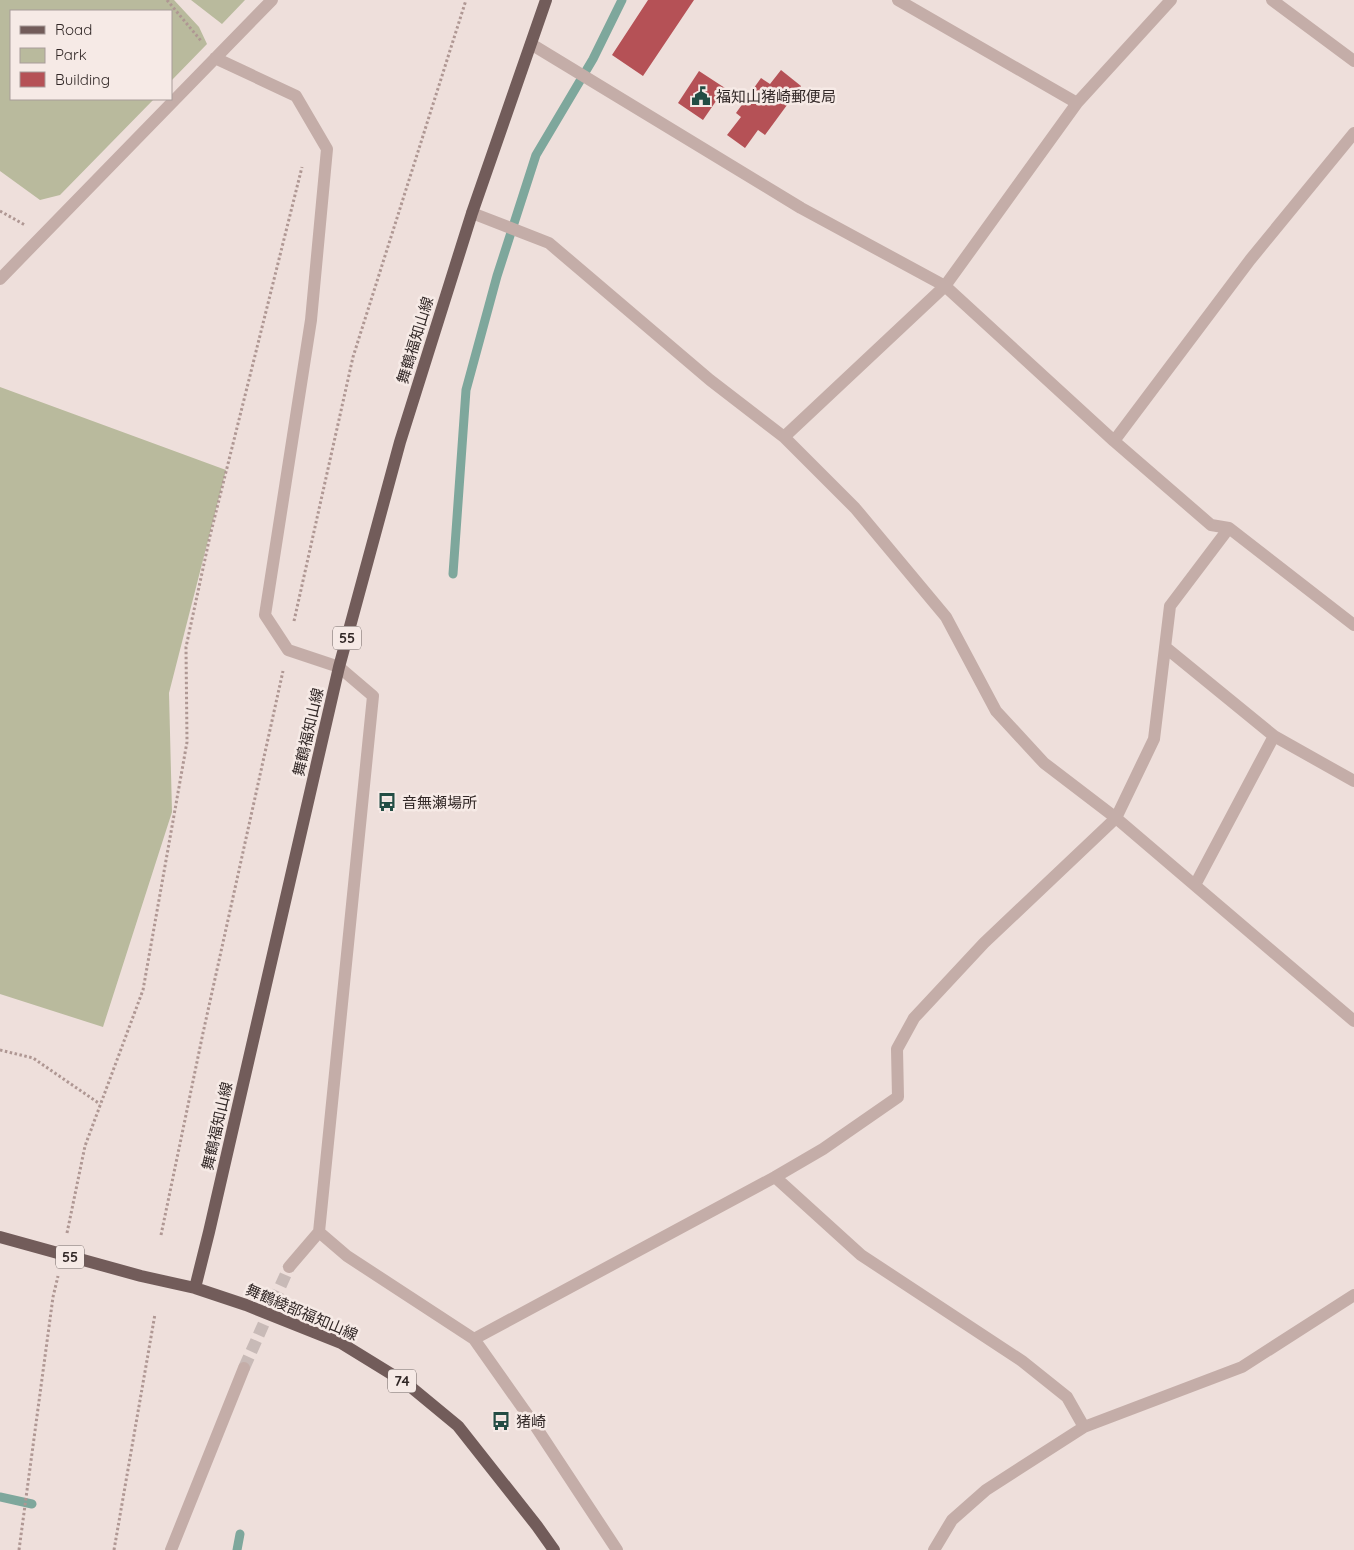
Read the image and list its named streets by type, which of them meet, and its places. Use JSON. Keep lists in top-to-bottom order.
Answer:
{
  "streets": {
    "main road": [
      "舞鶴福知山線",
      "55",
      "舞鶴綾部福知山線",
      "74"
    ]
  },
  "crossings": [
    ["舞鶴福知山線", "55"],
    ["舞鶴福知山線", "舞鶴綾部福知山線"],
    ["55", "舞鶴綾部福知山線"]
  ],
  "places": {
    "public building": ["福知山猪崎郵便局"],
    "bus stop": ["音無瀬場所", "猪崎"]
  },
  "legend": ["Road", "Park", "Building"]
}
